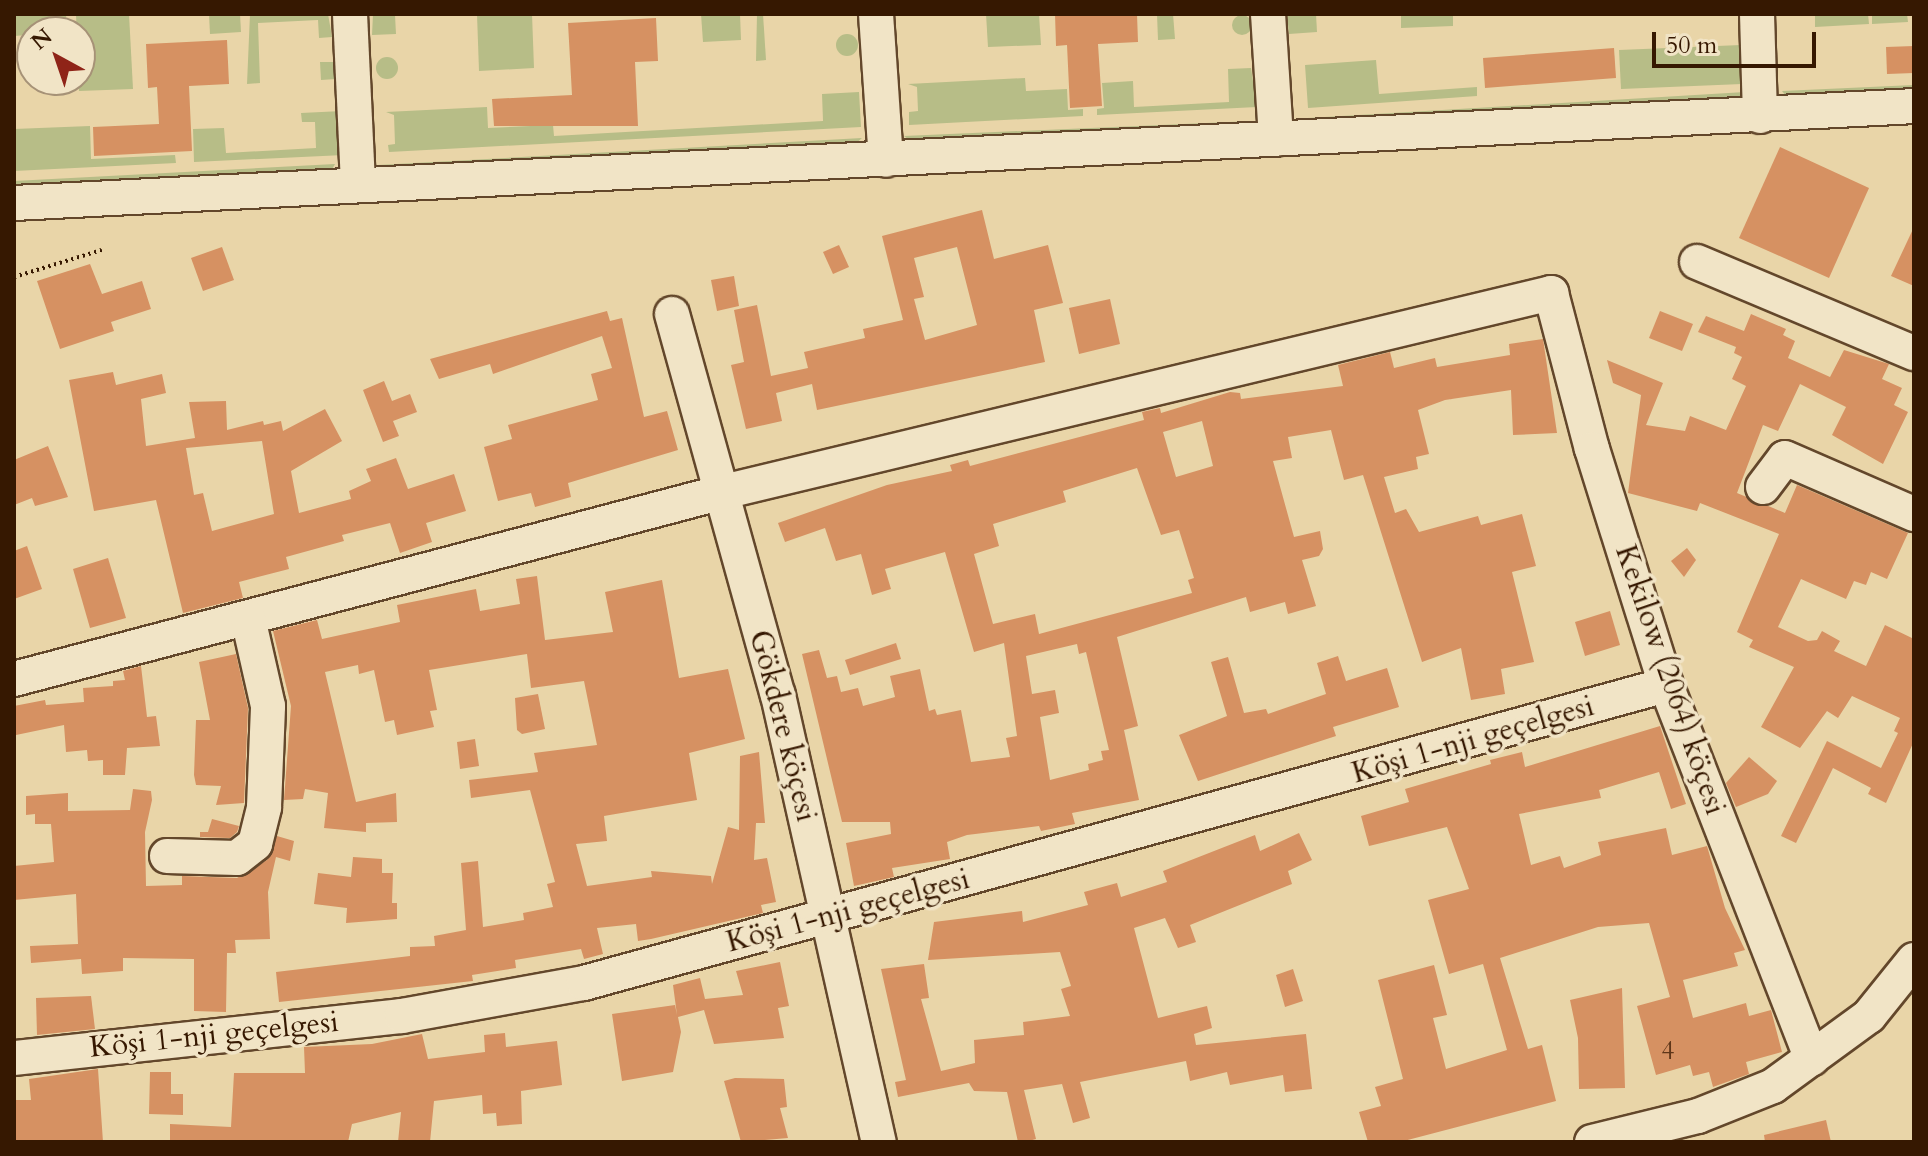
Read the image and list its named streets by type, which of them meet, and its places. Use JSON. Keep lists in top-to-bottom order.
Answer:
{
  "streets": {
    "street": ["Kekilow (2064) köçesi", "Gökdere köçesi", "Köşi 1-nji geçelgesi"]
  },
  "crossings": [
    ["Kekilow (2064) köçesi", "Gökdere köçesi"],
    ["Kekilow (2064) köçesi", "Köşi 1-nji geçelgesi"],
    ["Gökdere köçesi", "Köşi 1-nji geçelgesi"]
  ],
  "house_numbers": ["4"],
  "scale_bar": "50 m",
  "north": "top left"
}
